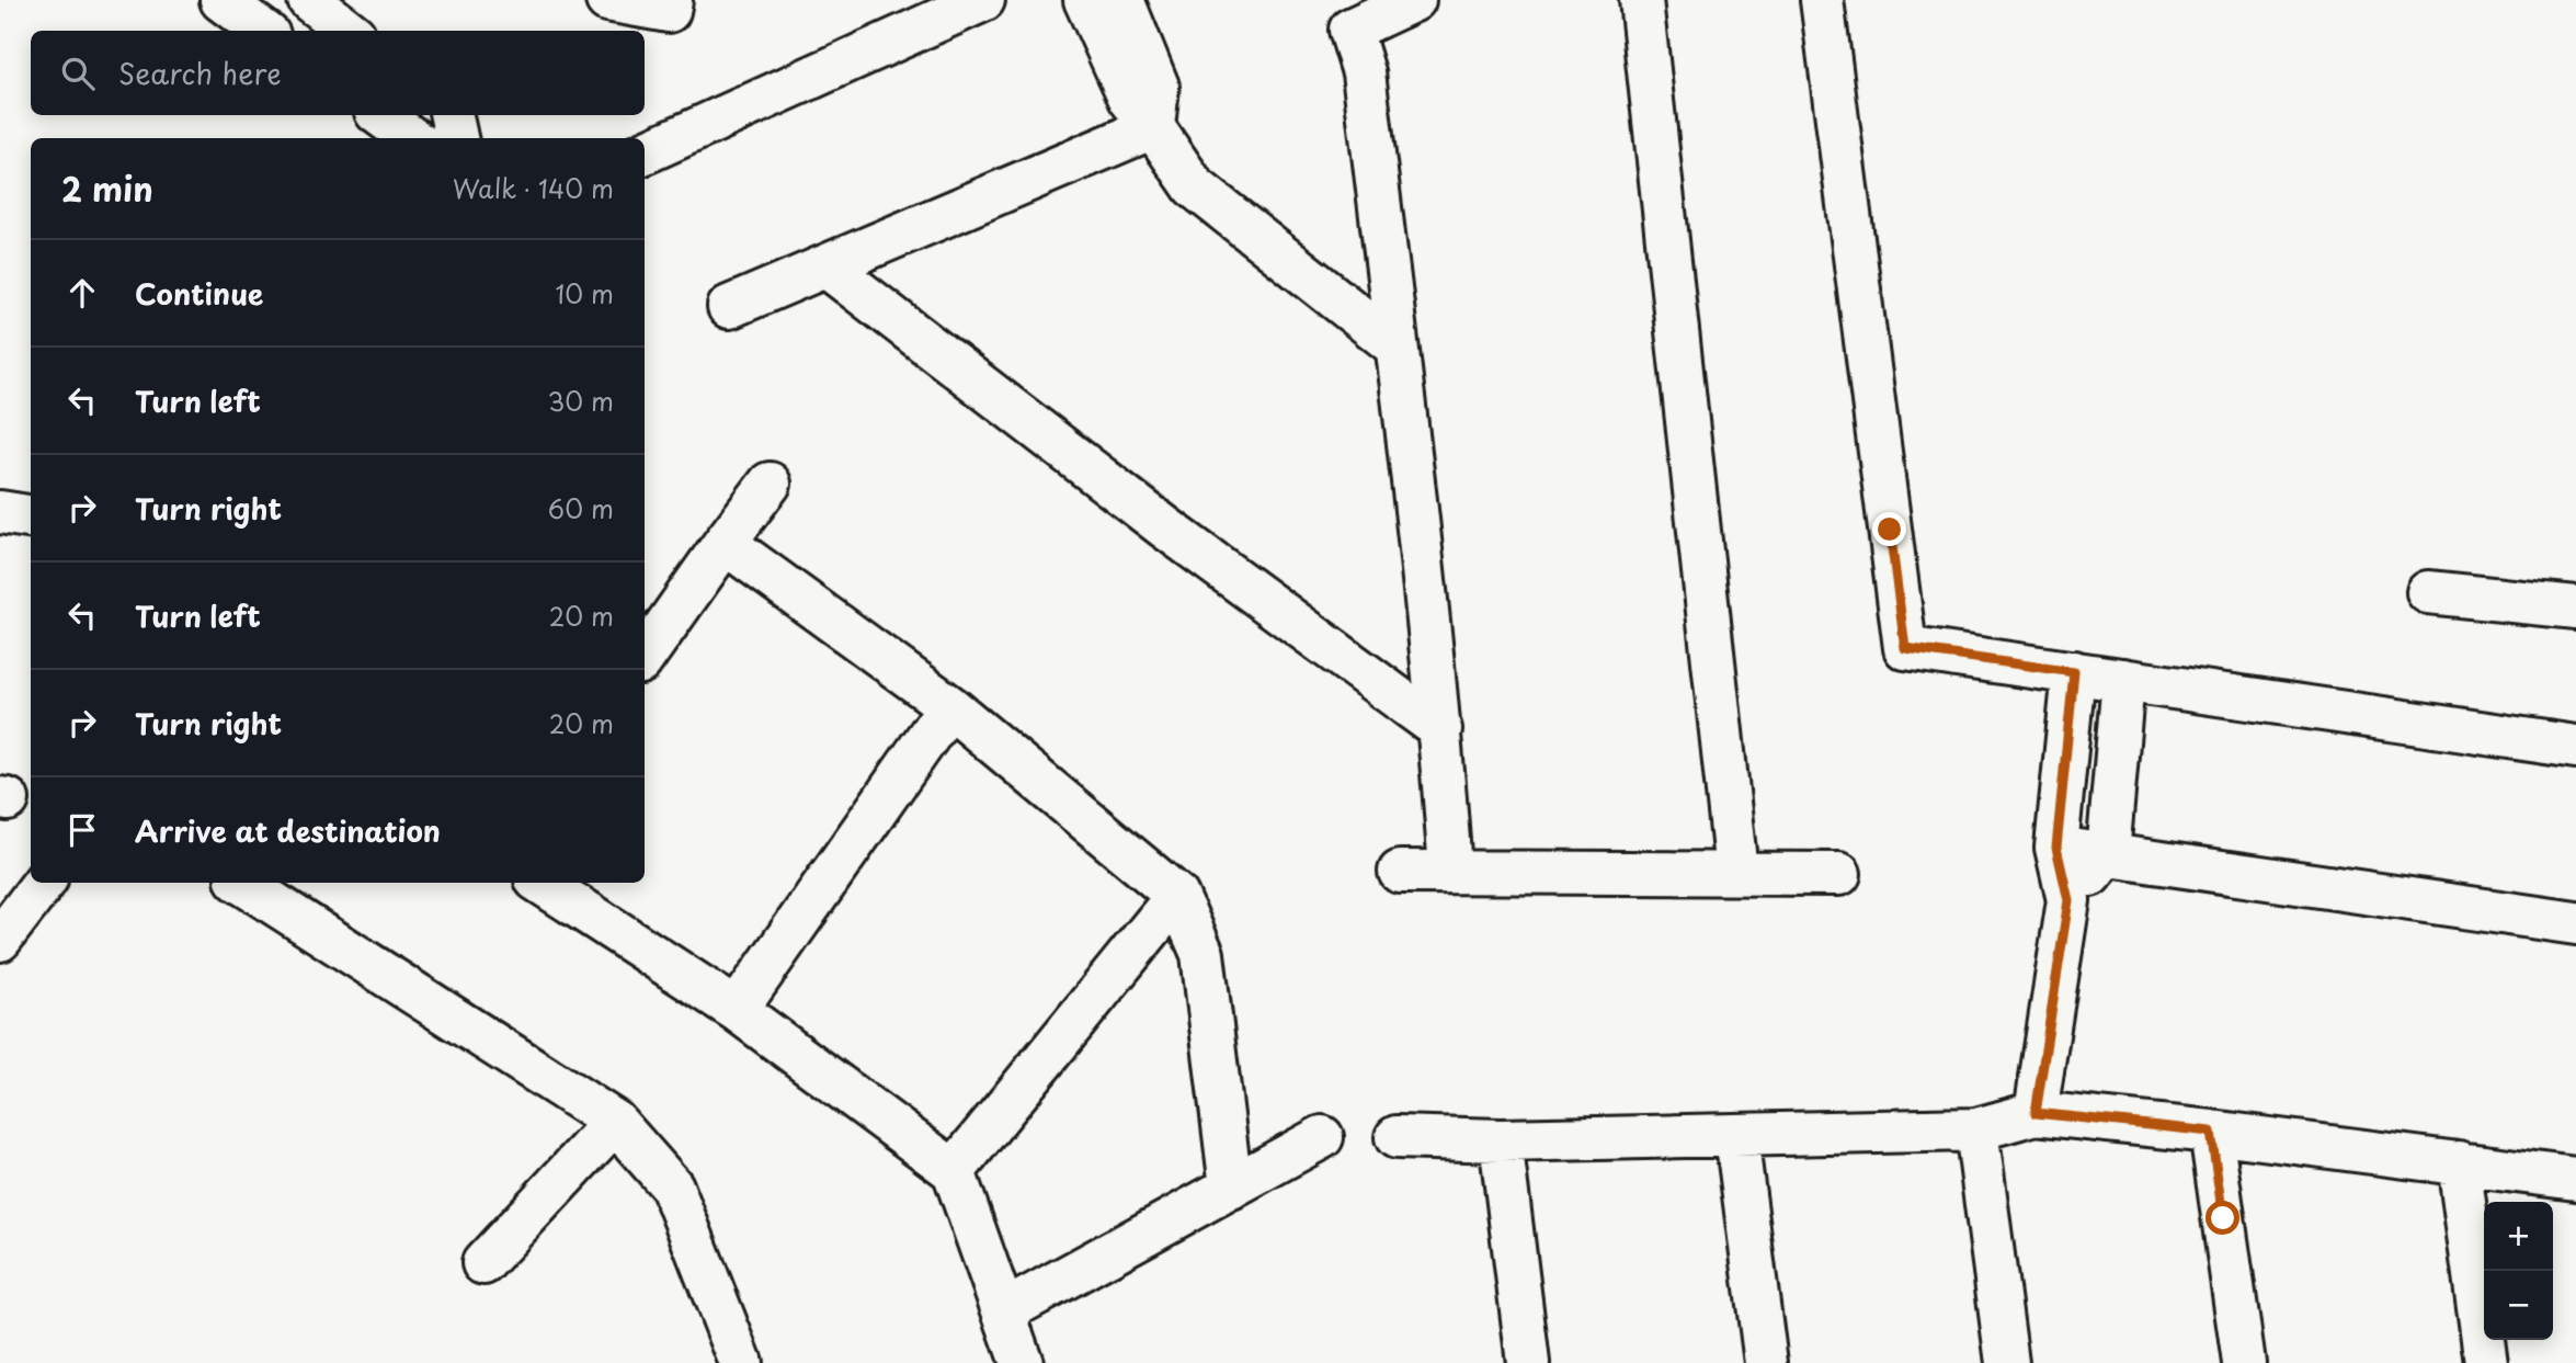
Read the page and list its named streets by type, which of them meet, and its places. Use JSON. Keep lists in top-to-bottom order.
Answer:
{
  "page": {
    "search": "Search here",
    "heading": ["2 min", "Walk · 140 m"],
    "list": [
      ["Continue", "10 m"],
      ["Turn left", "30 m"],
      ["Turn right", "60 m"],
      ["Turn left", "20 m"],
      ["Turn right", "20 m"],
      "Arrive at destination"
    ],
    "map_buttons": ["+", "−"]
  }
}
